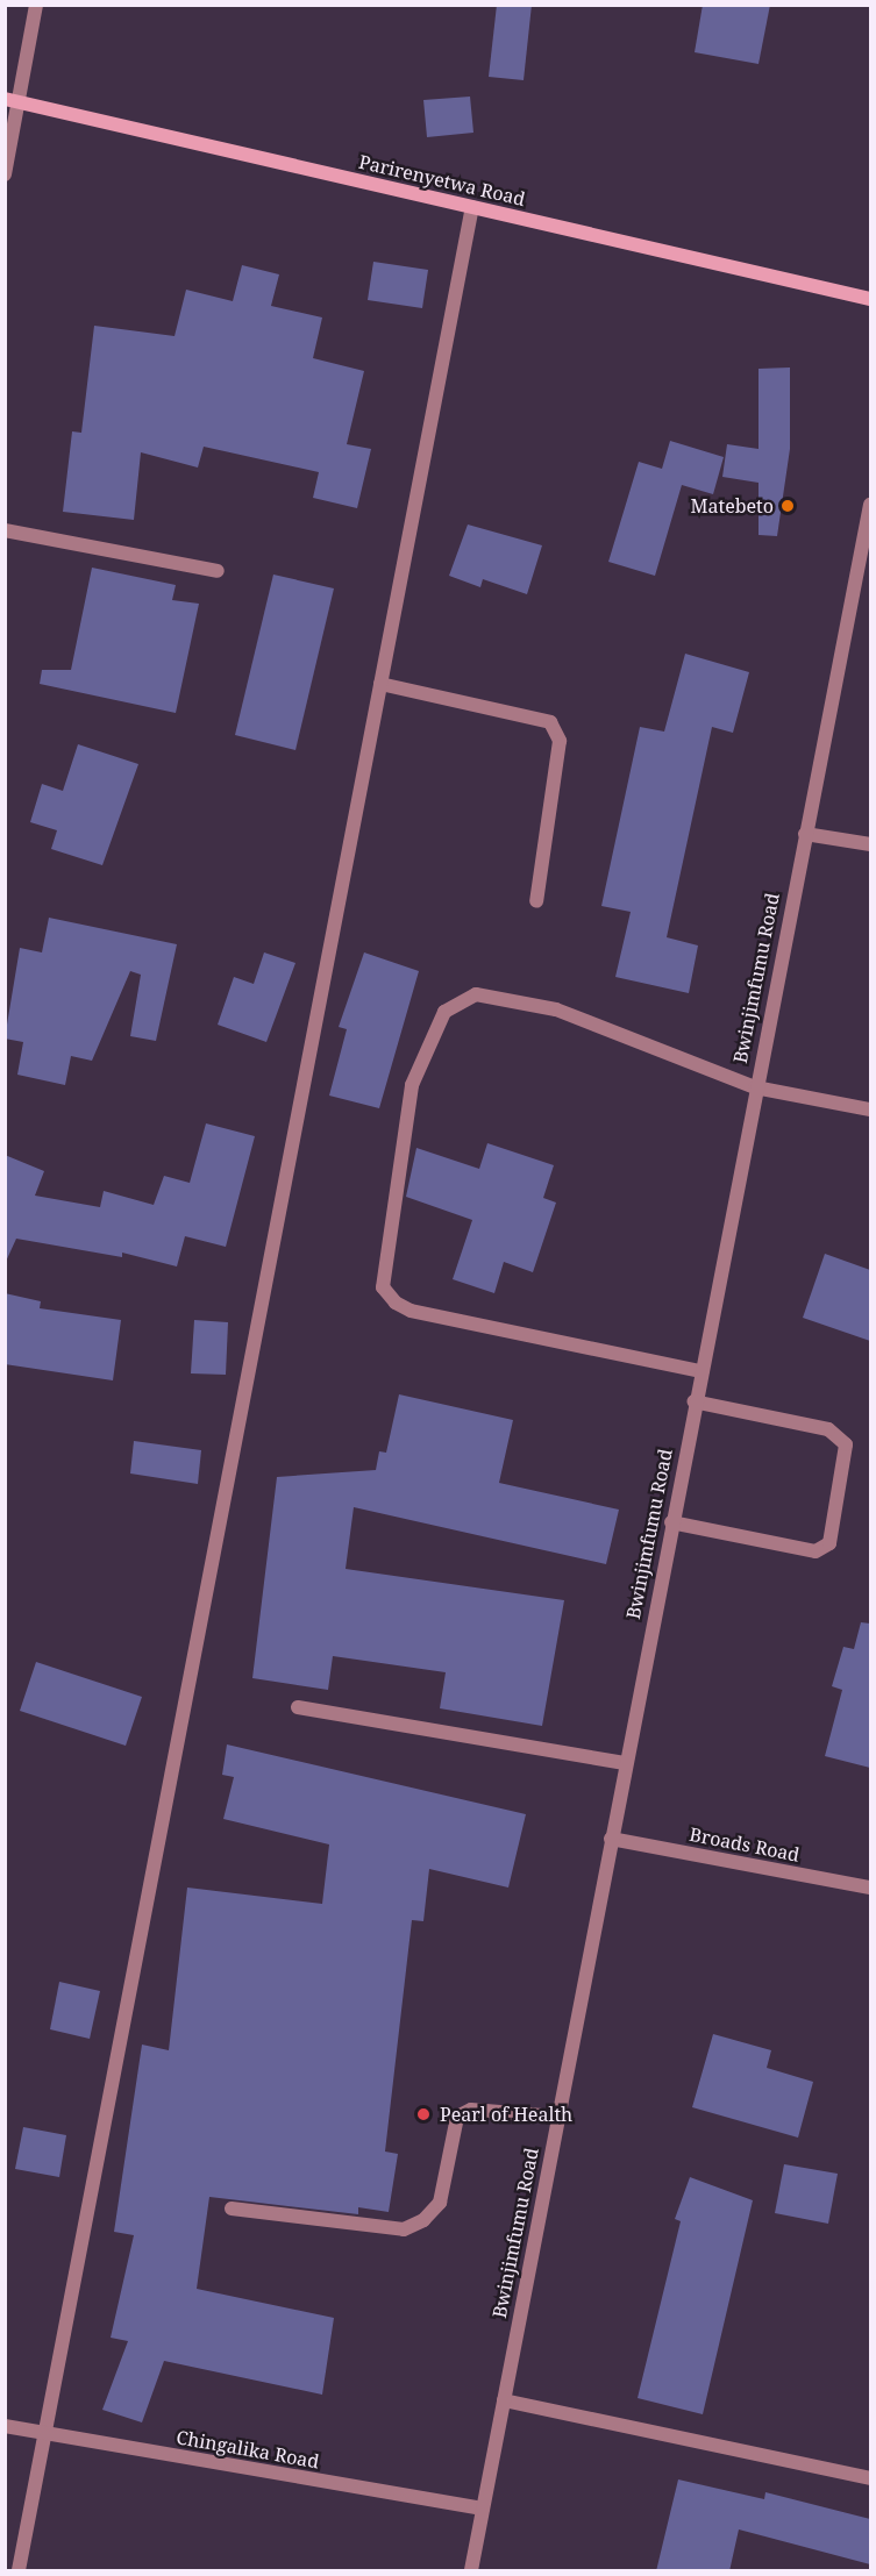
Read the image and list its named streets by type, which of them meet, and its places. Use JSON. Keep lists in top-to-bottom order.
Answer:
{
  "streets": {
    "main road": ["Parirenyetwa Road"],
    "street": ["Bwinjimfumu Road", "Broads Road", "Chingalika Road"]
  },
  "crossings": [
    ["Bwinjimfumu Road", "Broads Road"],
    ["Bwinjimfumu Road", "Chingalika Road"]
  ],
  "places": ["Matebeto", "Pearl of Health"]
}
